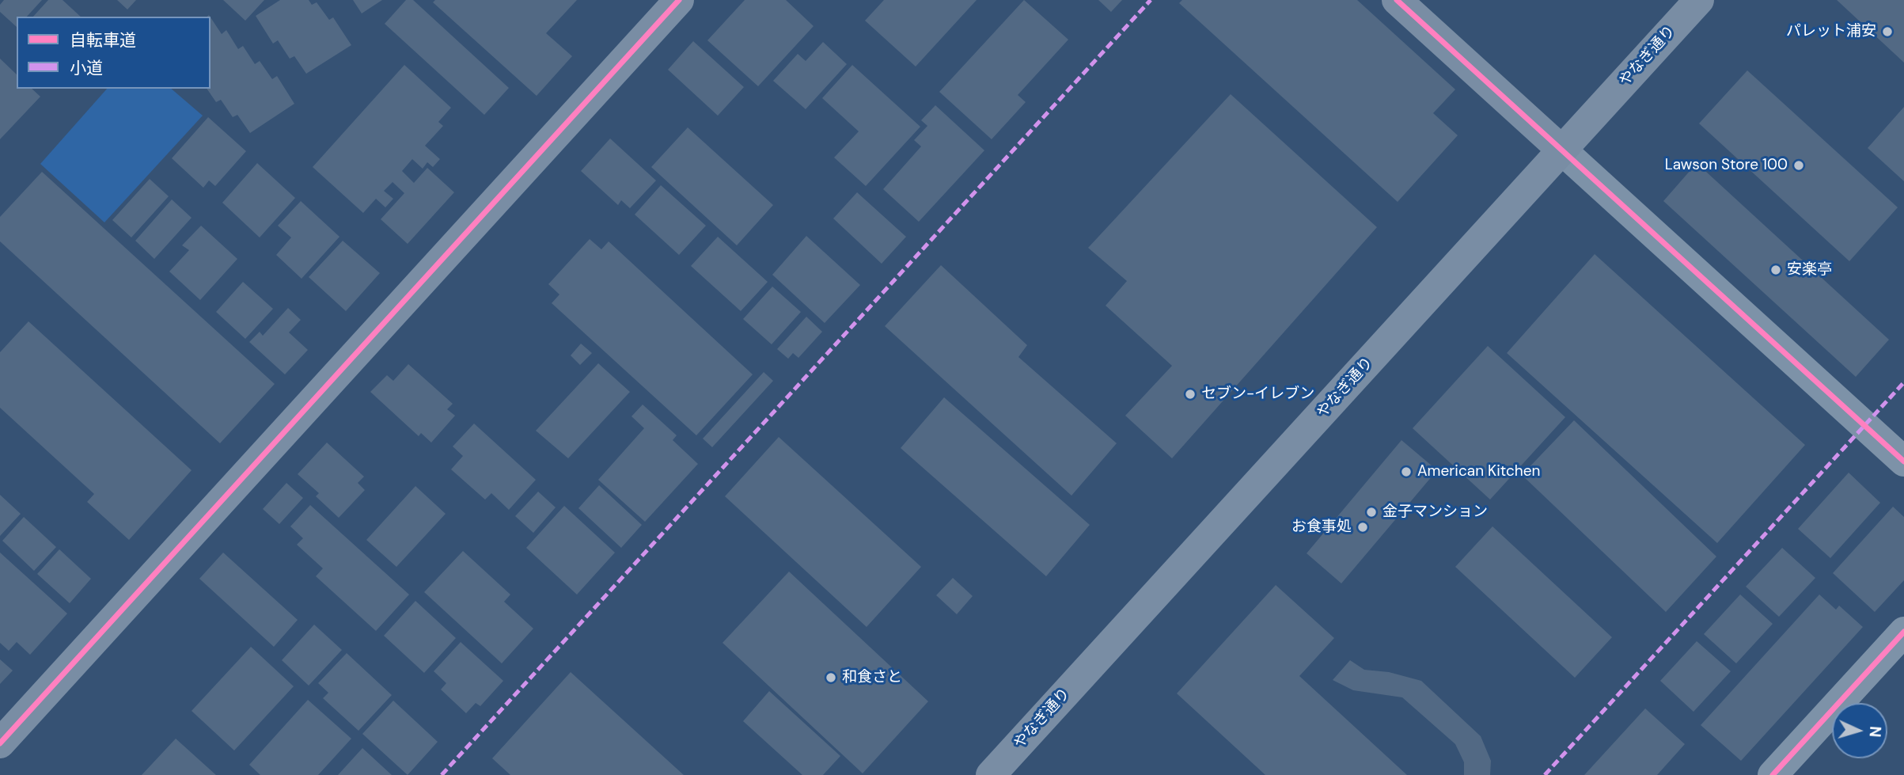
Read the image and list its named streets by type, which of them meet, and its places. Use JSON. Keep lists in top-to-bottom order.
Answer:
{
  "streets": {
    "street": ["やなぎ通り"]
  },
  "places": [
    "パレット浦安",
    "Lawson Store 100",
    "安楽亭",
    "セブン-イレブン",
    "American Kitchen",
    "金子マンション",
    "お食事処",
    "和食さと"
  ],
  "legend": ["自転車道", "小道"],
  "north": "right"
}
